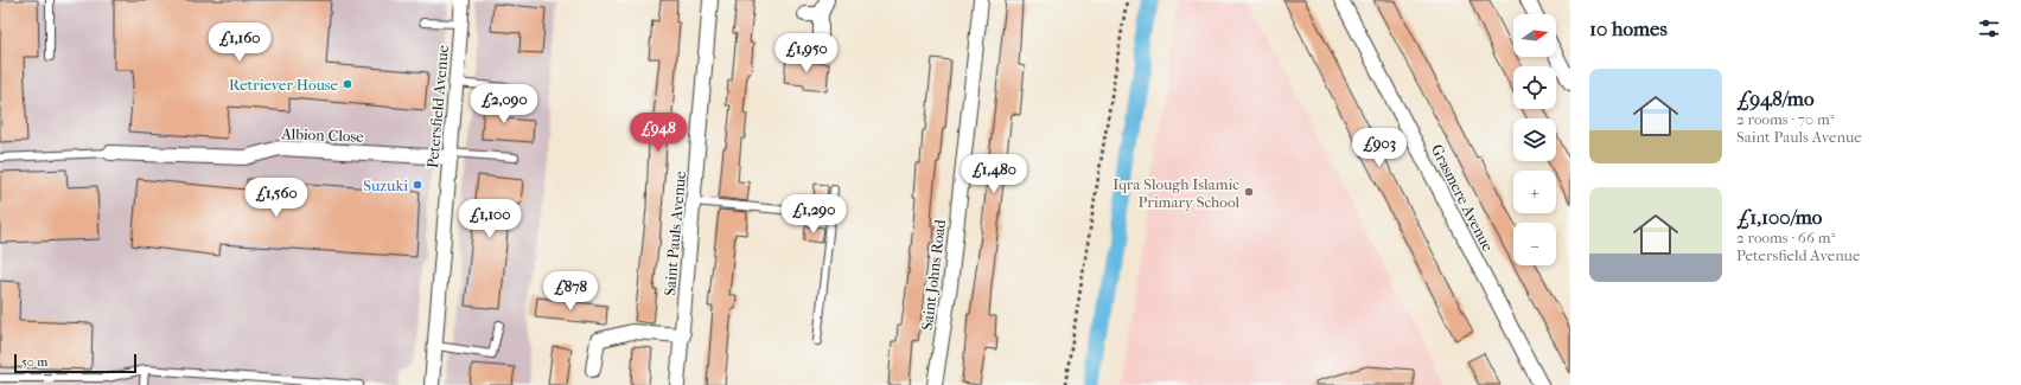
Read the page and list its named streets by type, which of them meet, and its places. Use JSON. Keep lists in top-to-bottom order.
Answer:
{
  "streets": {
    "street": [
      "Petersfield Avenue",
      "Albion Close",
      "Grasmere Avenue",
      "Saint Pauls Avenue",
      "Saint Johns Road"
    ]
  },
  "crossings": [
    ["Petersfield Avenue", "Albion Close"]
  ],
  "places": ["Retriever House", "Suzuki", "Iqra Slough Islamic Primary School"],
  "scale_bar": "50 m",
  "north": "right",
  "page": {
    "heading": "10 homes",
    "map_buttons": ["+", "−"],
    "price": [
      "£1,160",
      "£1,950",
      "£2,090",
      "£948",
      "£903",
      "£1,480",
      "£1,560",
      "£1,290",
      "£1,100",
      "£878"
    ],
    "list": [
      {
        "name": "£948/mo",
        "note": "2 rooms · 70 m² · Saint Pauls Avenue"
      },
      {
        "name": "£1,100/mo",
        "note": "2 rooms · 66 m² · Petersfield Avenue"
      }
    ],
    "scale": "50 m"
  }
}
